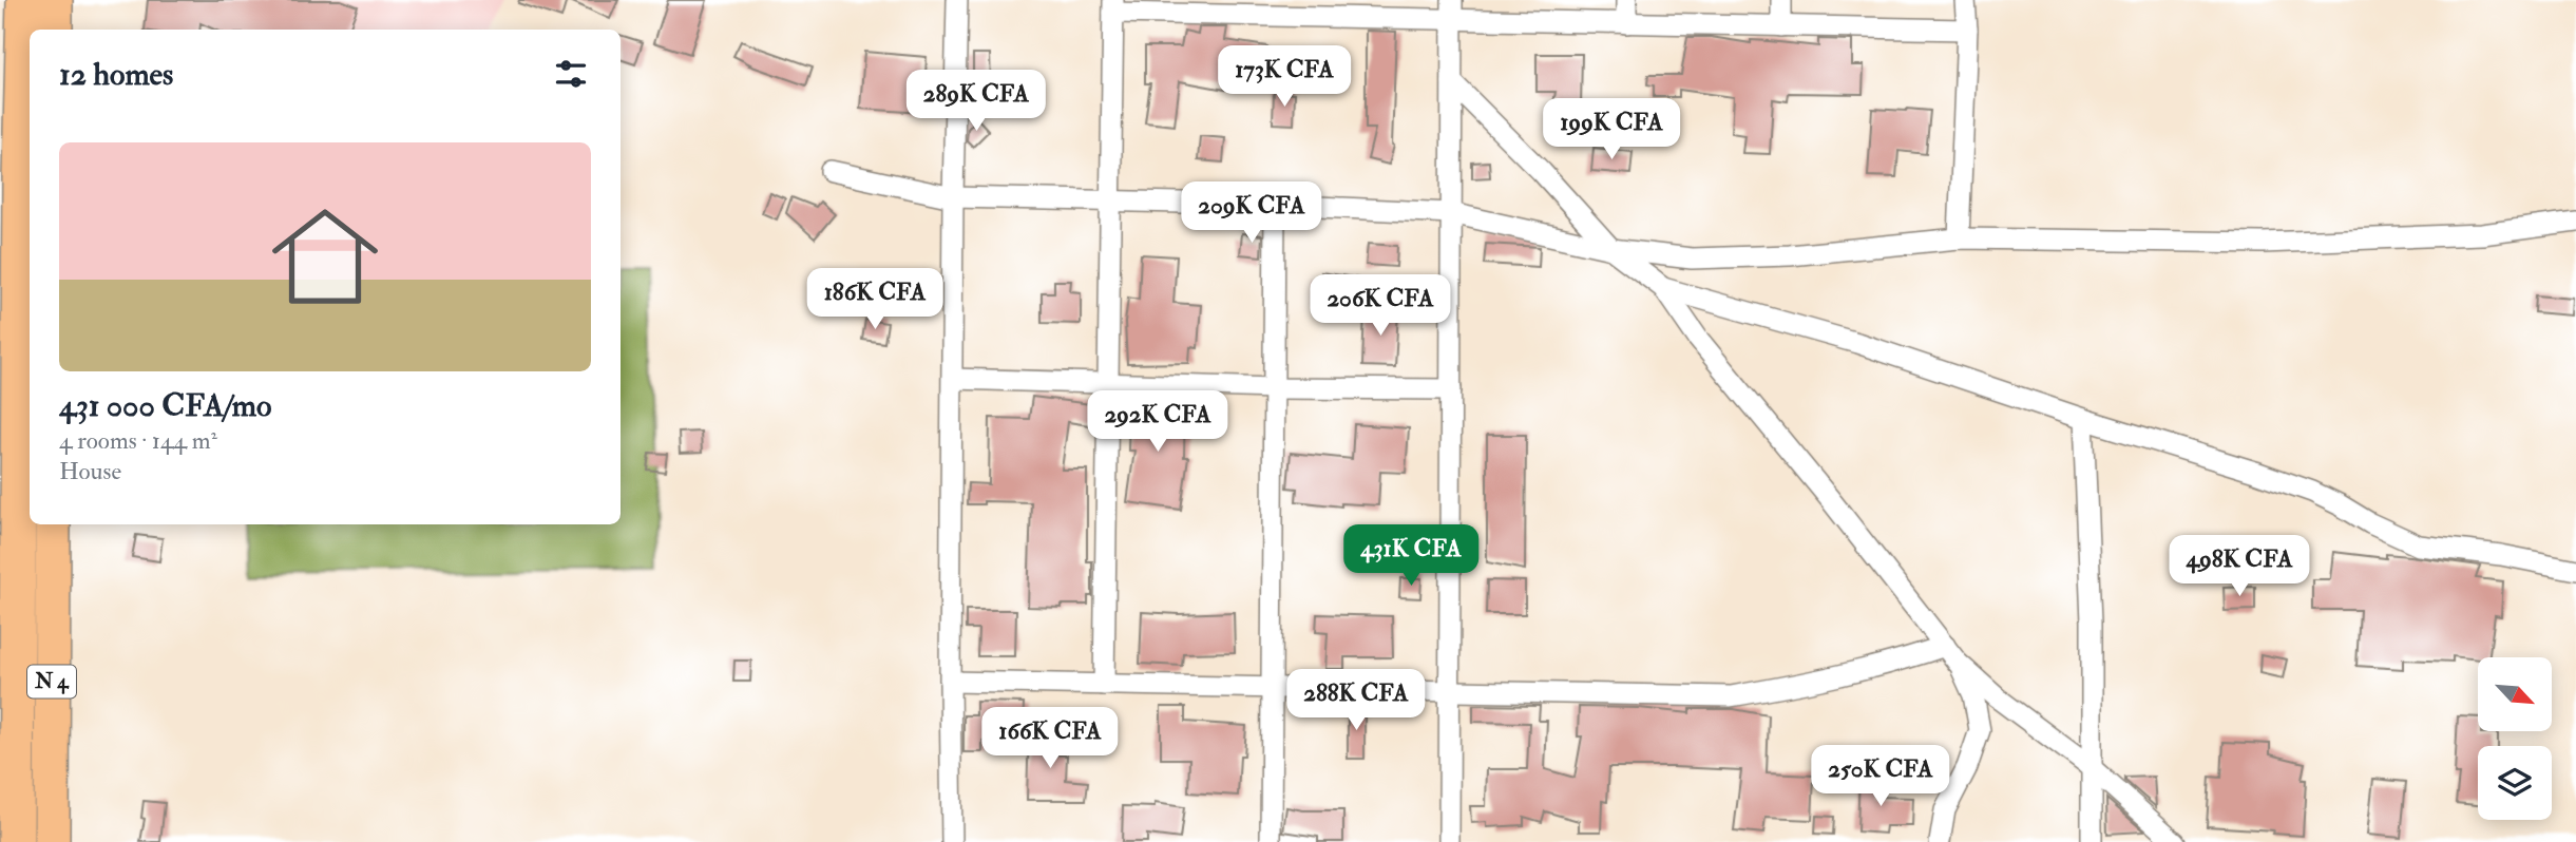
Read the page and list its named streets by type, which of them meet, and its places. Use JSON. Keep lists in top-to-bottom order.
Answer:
{
  "streets": {
    "highway": ["N 4"]
  },
  "north": "bottom right",
  "page": {
    "heading": "12 homes",
    "price": [
      "173K CFA",
      "289K CFA",
      "199K CFA",
      "209K CFA",
      "186K CFA",
      "206K CFA",
      "292K CFA",
      "431K CFA",
      "498K CFA",
      "288K CFA",
      "166K CFA",
      "250K CFA"
    ],
    "list": [
      {
        "name": "431 000 CFA/mo",
        "note": "4 rooms · 144 m² · House"
      }
    ]
  }
}
